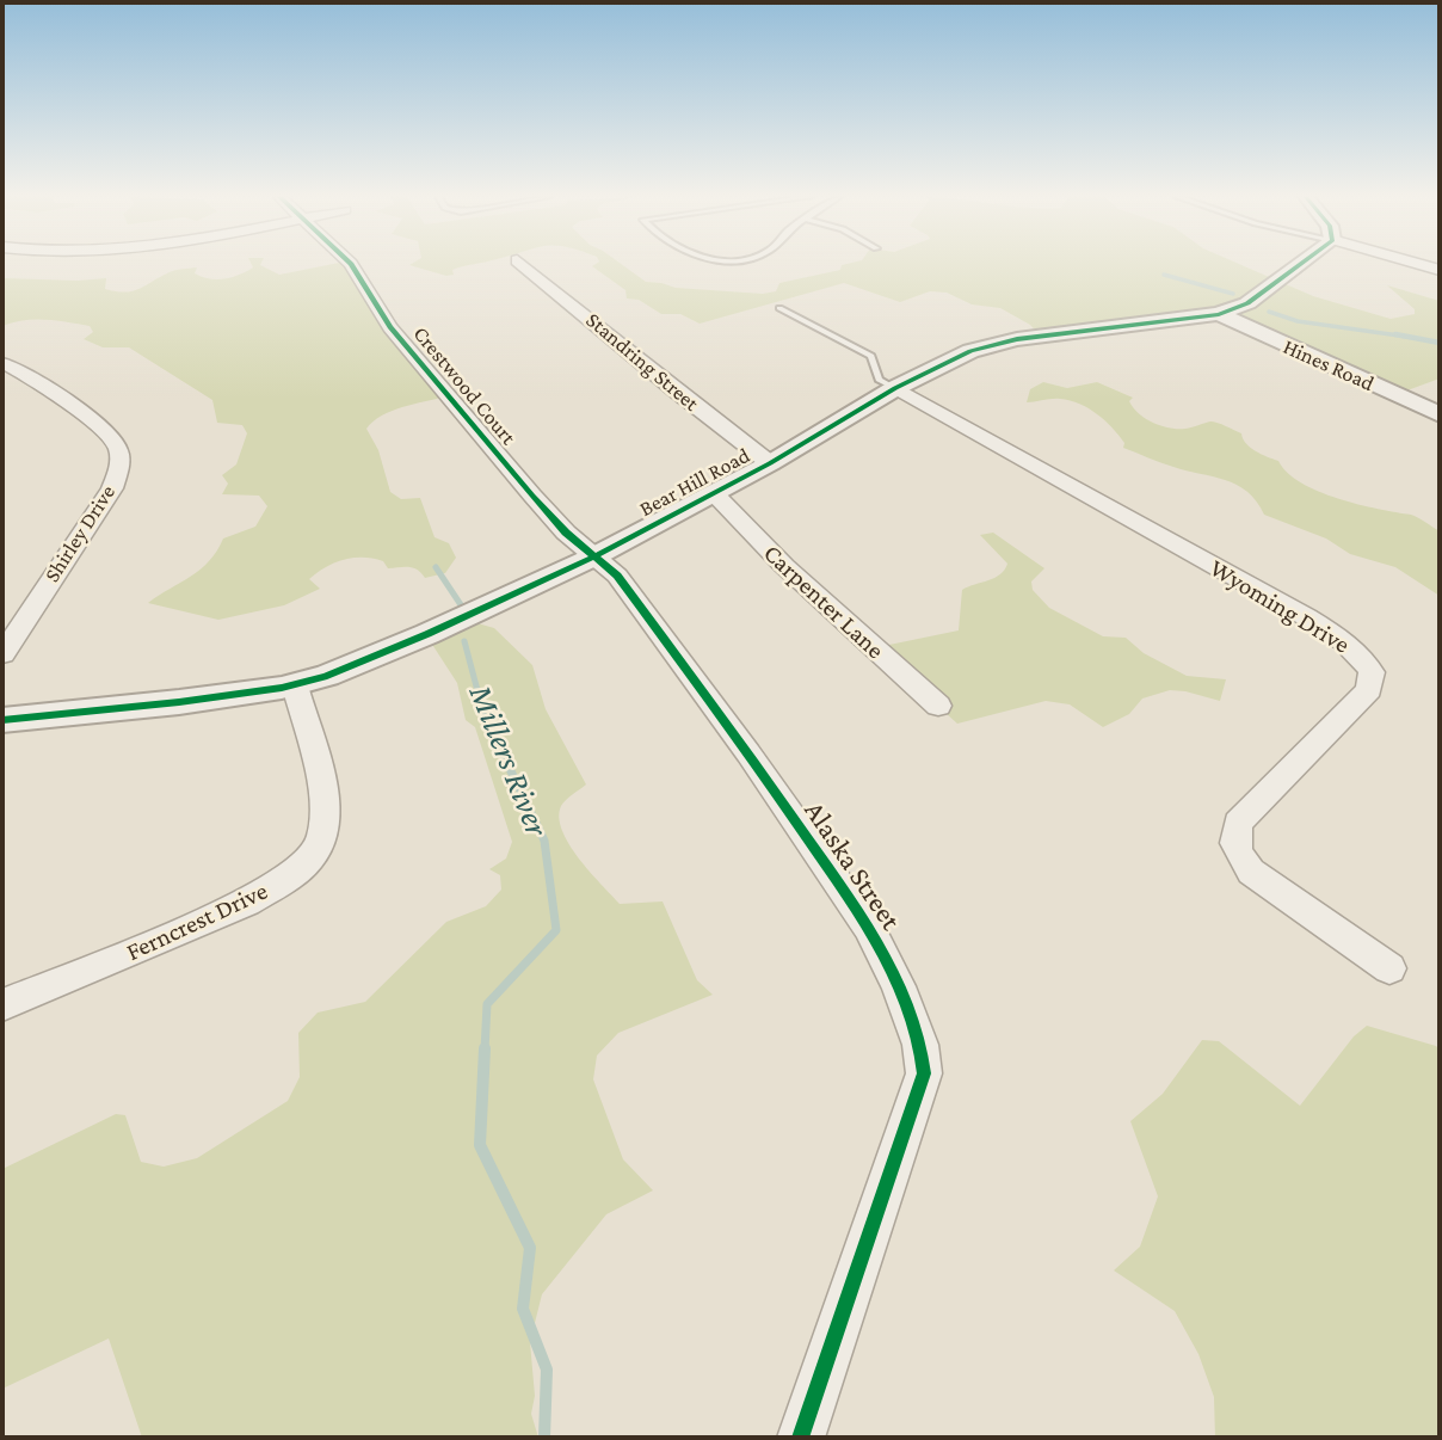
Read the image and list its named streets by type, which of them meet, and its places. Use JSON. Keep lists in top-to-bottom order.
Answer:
{
  "streets": {
    "street": [
      "Standring Street",
      "Hines Road",
      "Crestwood Court",
      "Bear Hill Road",
      "Shirley Drive",
      "Carpenter Lane",
      "Wyoming Drive",
      "Alaska Street",
      "Ferncrest Drive"
    ]
  },
  "crossings": [
    ["Standring Street", "Bear Hill Road"],
    ["Hines Road", "Bear Hill Road"],
    ["Crestwood Court", "Bear Hill Road"],
    ["Crestwood Court", "Alaska Street"],
    ["Bear Hill Road", "Carpenter Lane"],
    ["Bear Hill Road", "Wyoming Drive"],
    ["Bear Hill Road", "Alaska Street"],
    ["Bear Hill Road", "Ferncrest Drive"]
  ],
  "water": ["Millers River"]
}
